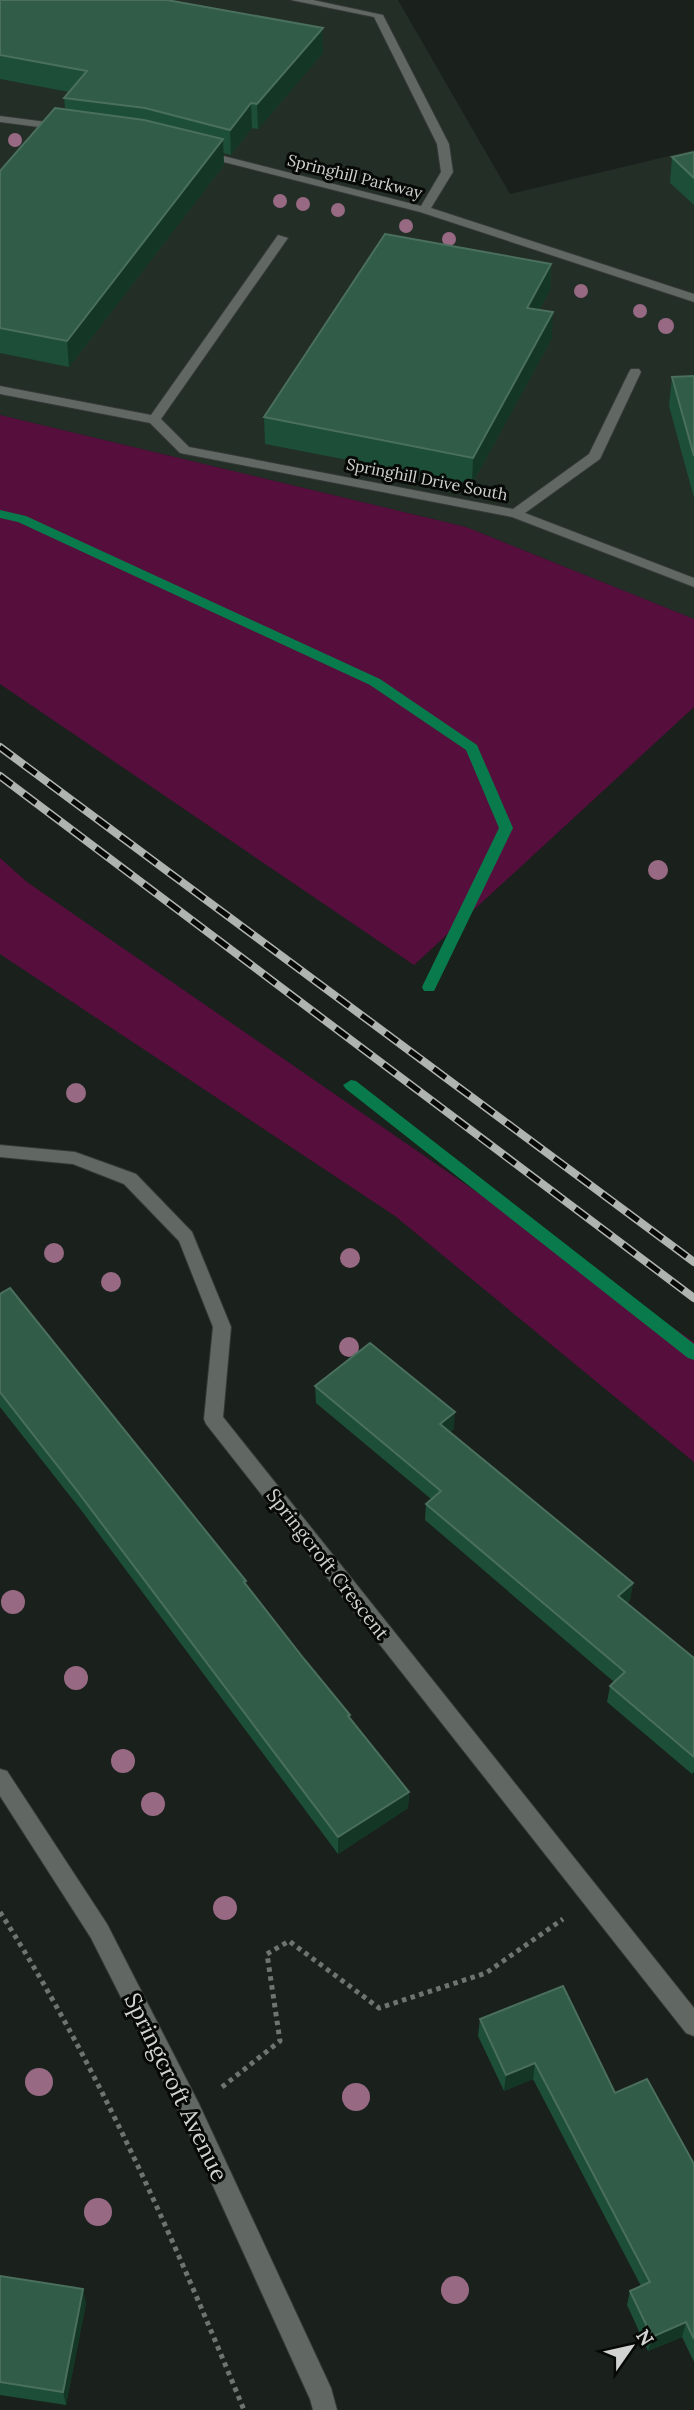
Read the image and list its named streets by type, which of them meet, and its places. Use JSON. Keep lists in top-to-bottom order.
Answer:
{
  "streets": {
    "street": [
      "Springhill Parkway",
      "Springhill Drive South",
      "Springcroft Crescent",
      "Springcroft Avenue"
    ]
  },
  "north": "top right"
}
